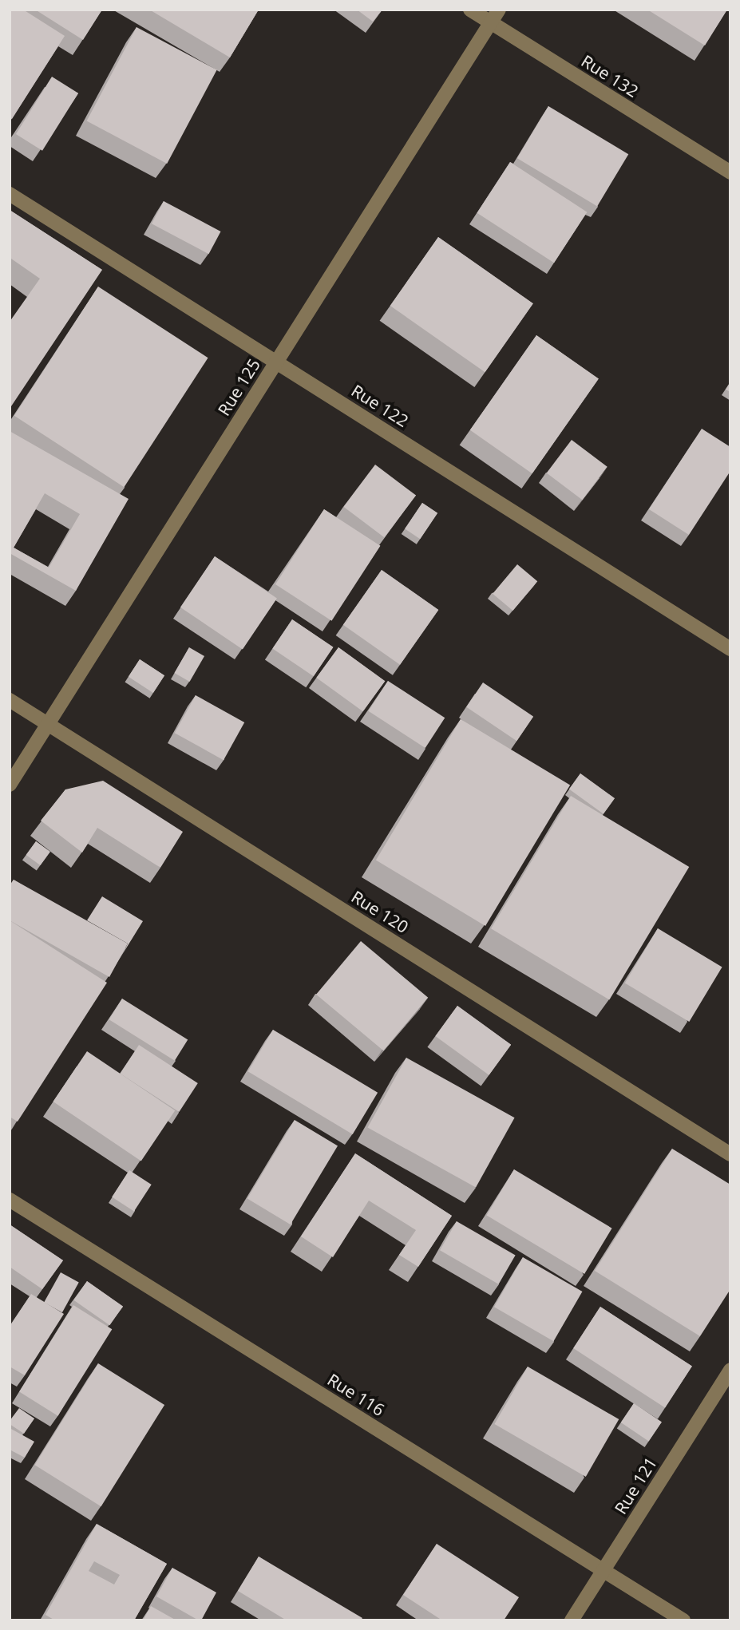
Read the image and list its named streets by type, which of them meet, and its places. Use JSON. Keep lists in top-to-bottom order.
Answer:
{
  "streets": {
    "street": [
      "Rue 132",
      "Rue 125",
      "Rue 122",
      "Rue 120",
      "Rue 116",
      "Rue 121"
    ]
  },
  "crossings": [
    ["Rue 132", "Rue 125"],
    ["Rue 125", "Rue 122"],
    ["Rue 125", "Rue 120"],
    ["Rue 116", "Rue 121"]
  ]
}
